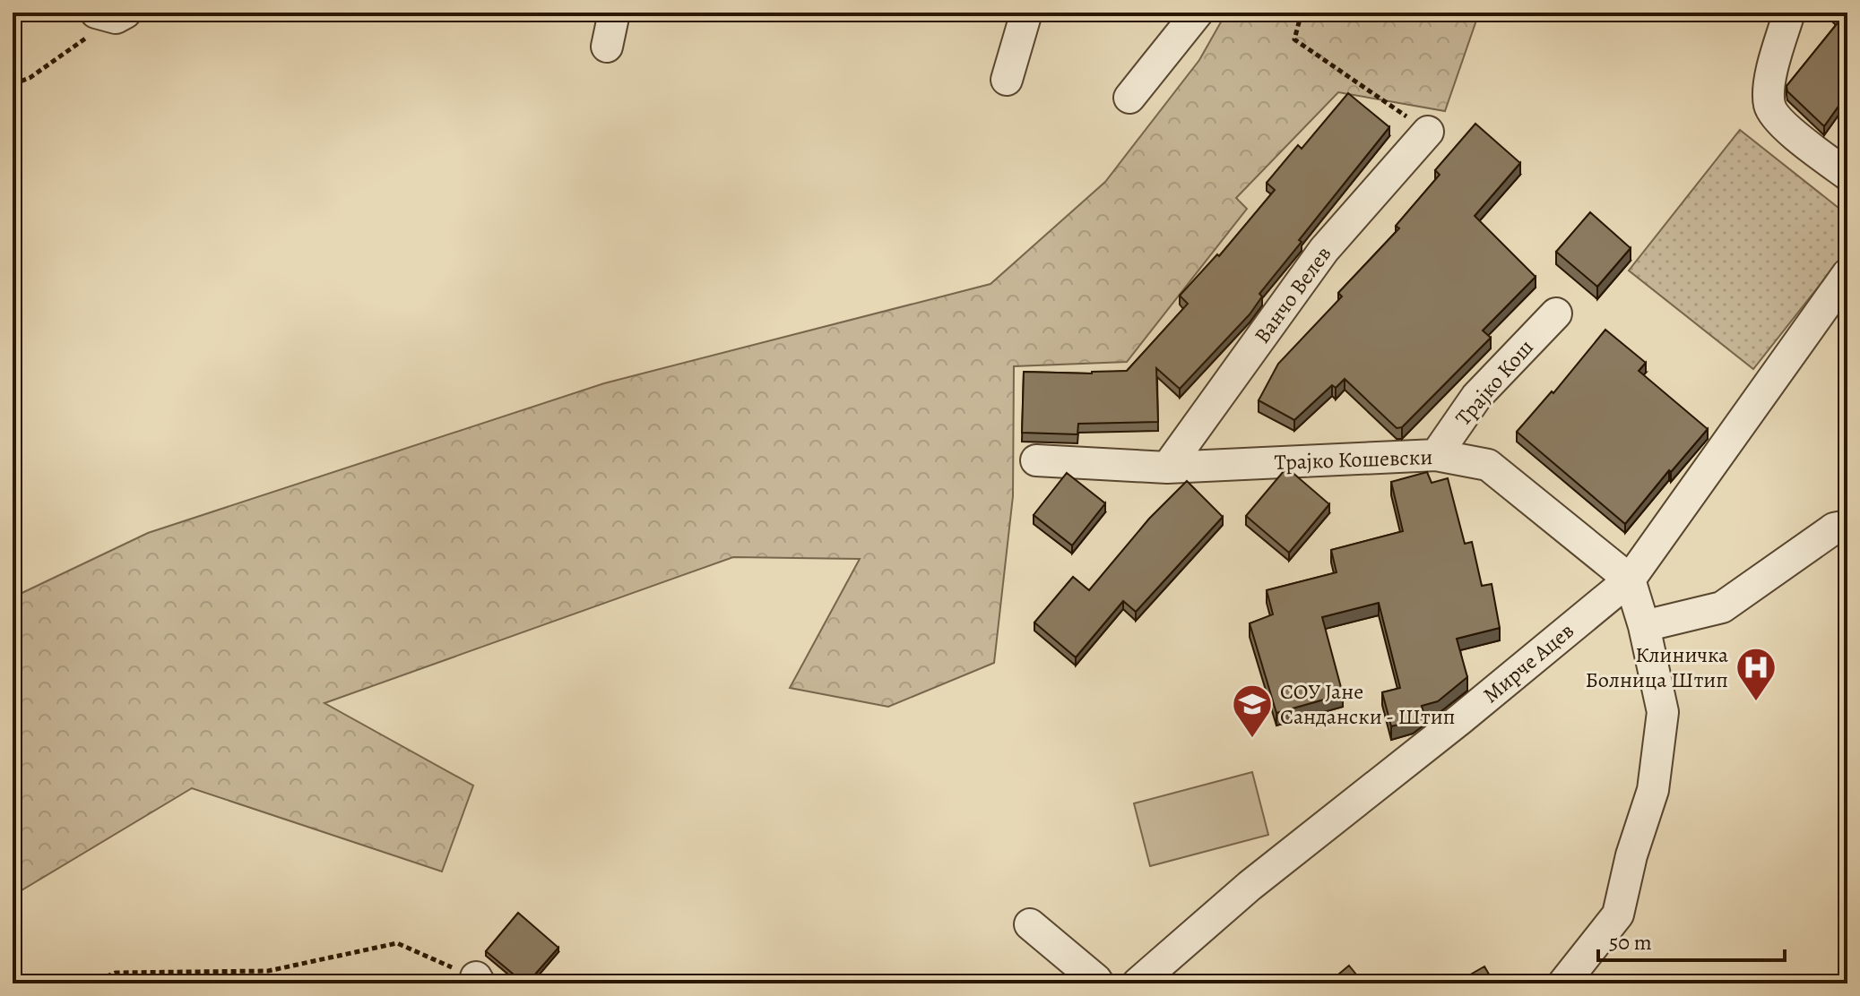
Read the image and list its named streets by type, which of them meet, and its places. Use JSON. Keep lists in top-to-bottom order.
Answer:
{
  "streets": {
    "street": [
      "Ванчо Велев",
      "Трајко Кош",
      "Трајко Кошевски",
      "Мирче Ацев"
    ]
  },
  "crossings": [
    ["Ванчо Велев", "Трајко Кошевски"],
    ["Трајко Кош", "Трајко Кошевски"],
    ["Трајко Кошевски", "Мирче Ацев"]
  ],
  "places": {
    "hospital": ["Клиничка Болница Штип"],
    "school or university": ["СОУ Јане Сандански - Штип"]
  },
  "scale_bar": "50 m"
}
